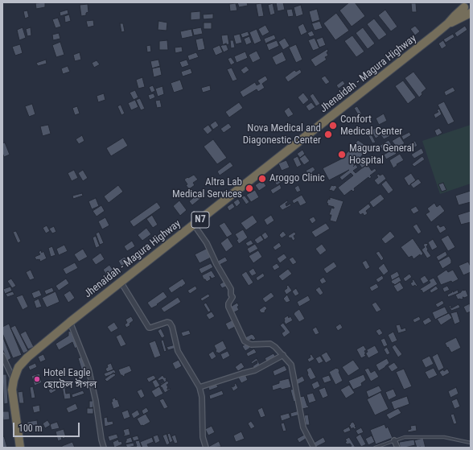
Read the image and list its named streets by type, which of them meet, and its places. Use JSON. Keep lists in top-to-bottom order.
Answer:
{
  "streets": {
    "highway": ["Jhenaidah - Magura Highway", "N7"]
  },
  "places": [
    "Confort Medical Center",
    "Nova Medical and Diagonestic Center",
    "Magura General Hospital",
    "Aroggo Clinic",
    "Altra Lab Medical Services",
    "Hotel Eagle হোটেল ঈগল"
  ],
  "scale_bar": "100 m"
}
